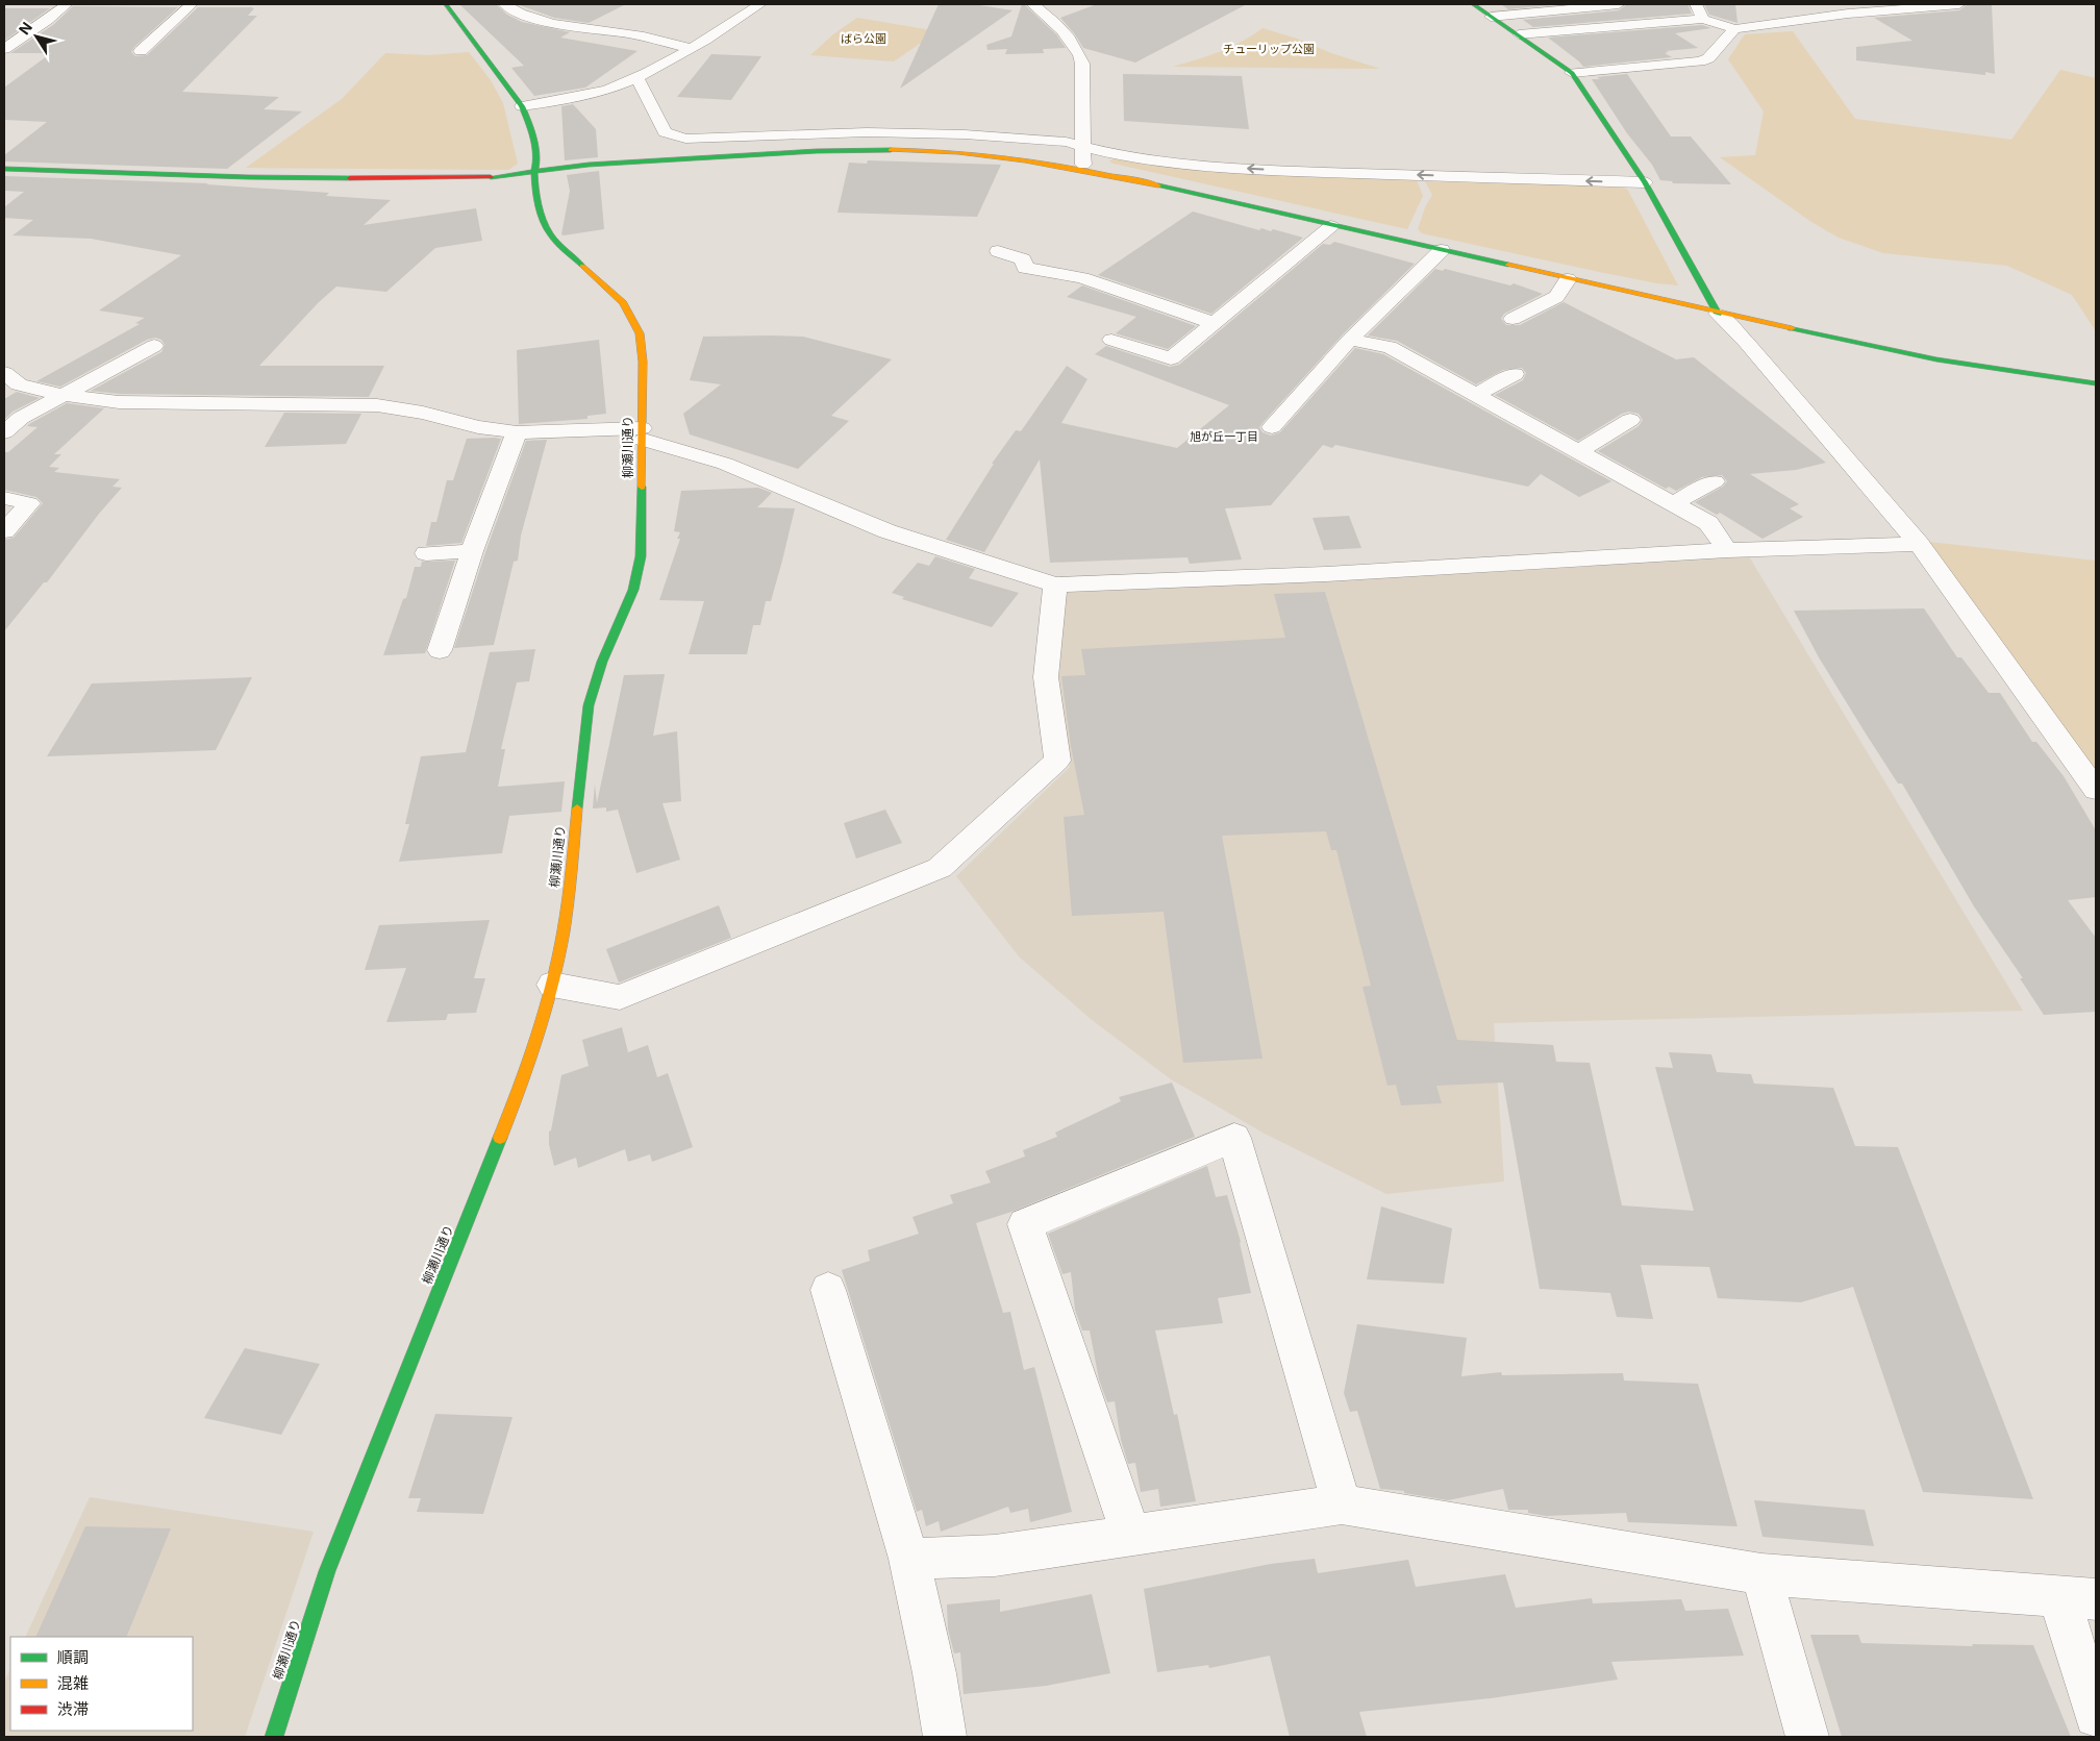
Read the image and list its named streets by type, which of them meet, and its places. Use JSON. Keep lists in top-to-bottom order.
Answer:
{
  "streets": {
    "street": ["柳瀬川通り"]
  },
  "districts": ["旭が丘一丁目"],
  "parks": ["ばら公園", "チューリップ公園"],
  "legend": ["順調", "混雑", "渋滞"],
  "north": "top left"
}
